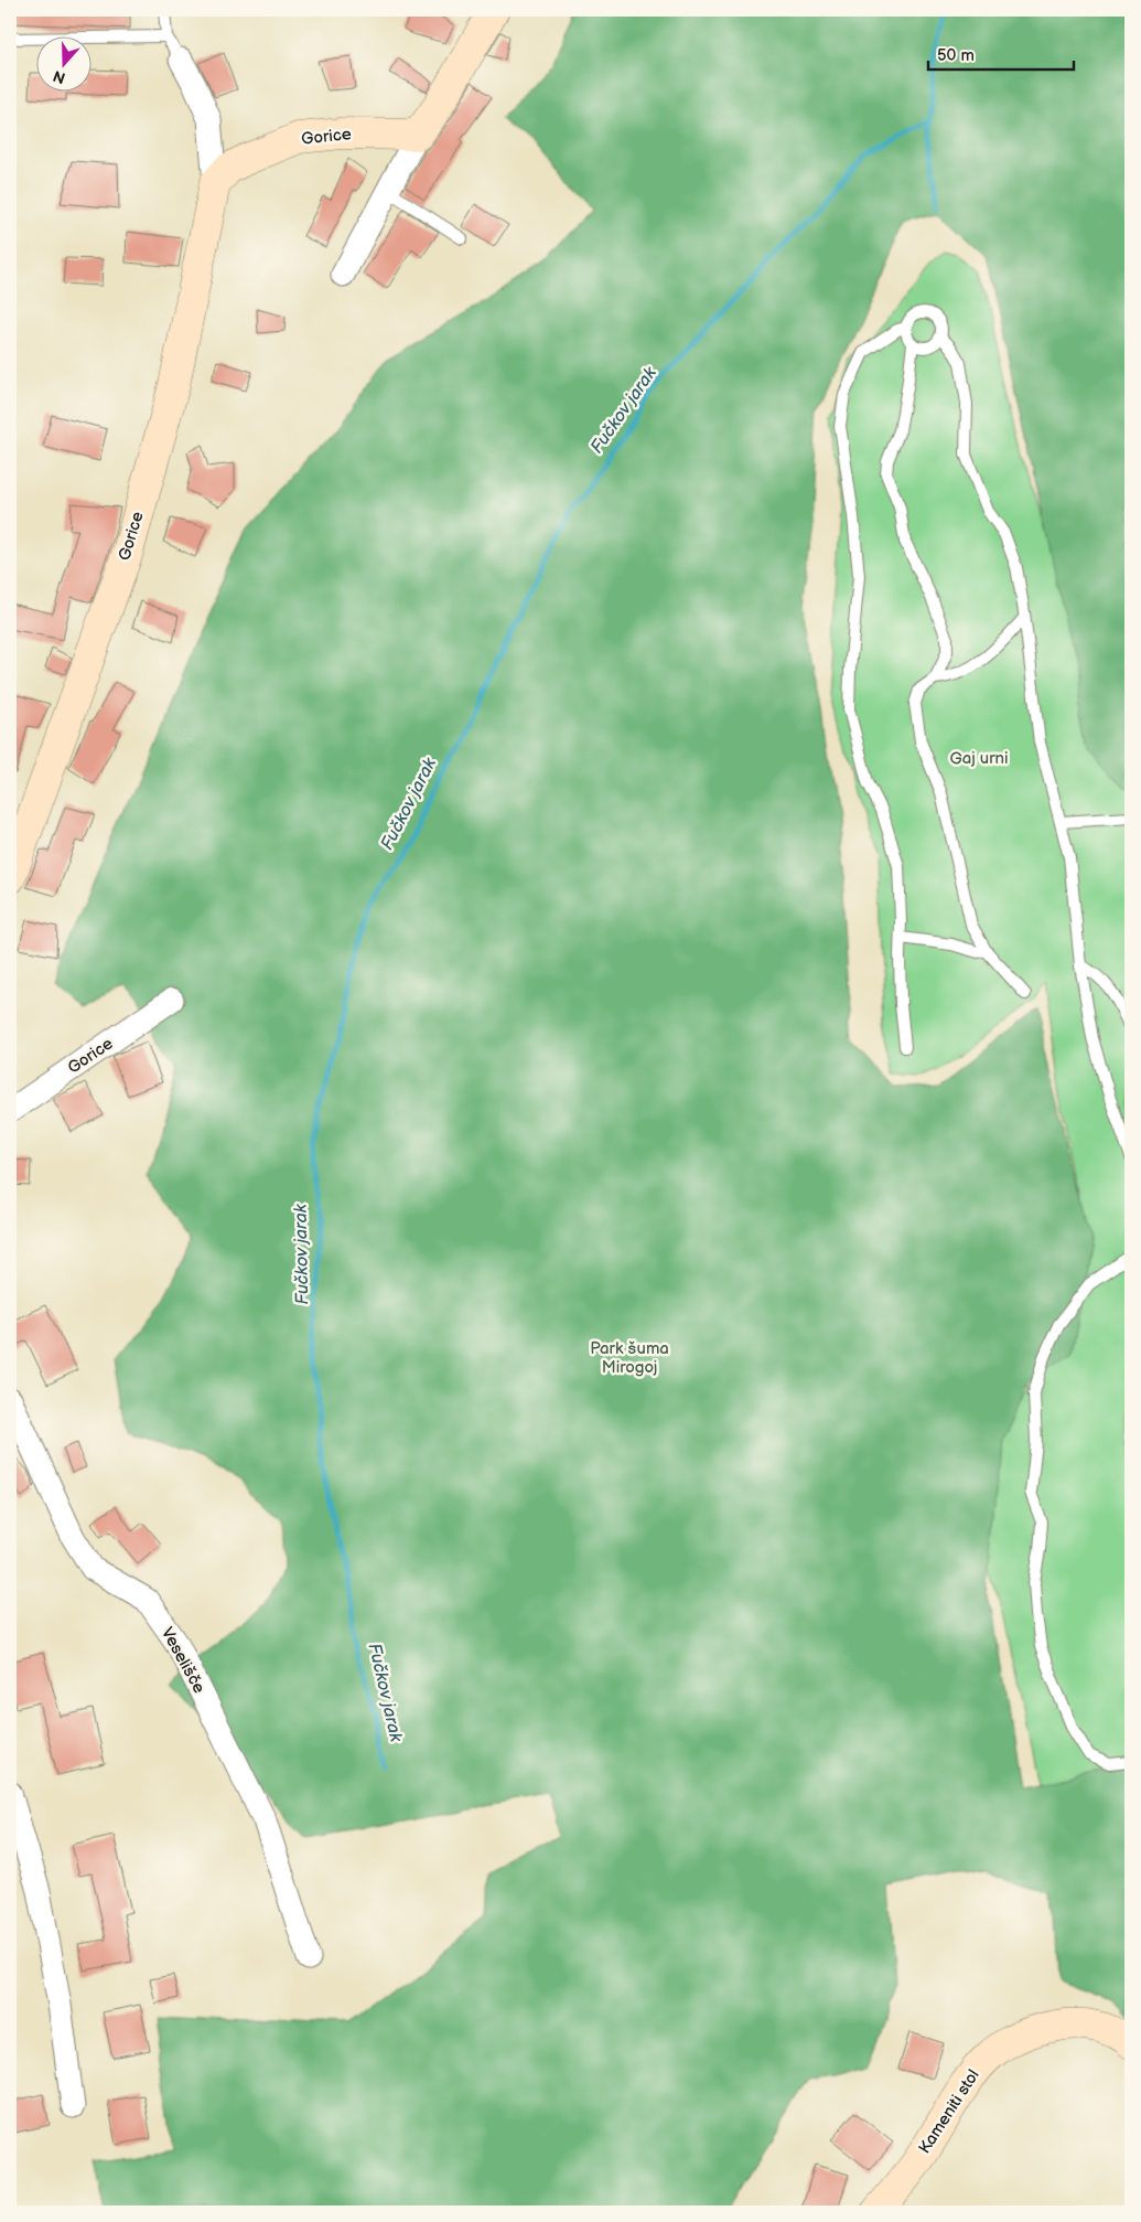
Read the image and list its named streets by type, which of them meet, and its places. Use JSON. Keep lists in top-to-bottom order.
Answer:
{
  "streets": {
    "street": ["Gorice", "Veselišče", "Kameniti stol"]
  },
  "water": ["Fučkov jarak"],
  "parks": ["Gaj urni", "Park šuma Mirogoj"],
  "scale_bar": "50 m",
  "north": "bottom"
}
